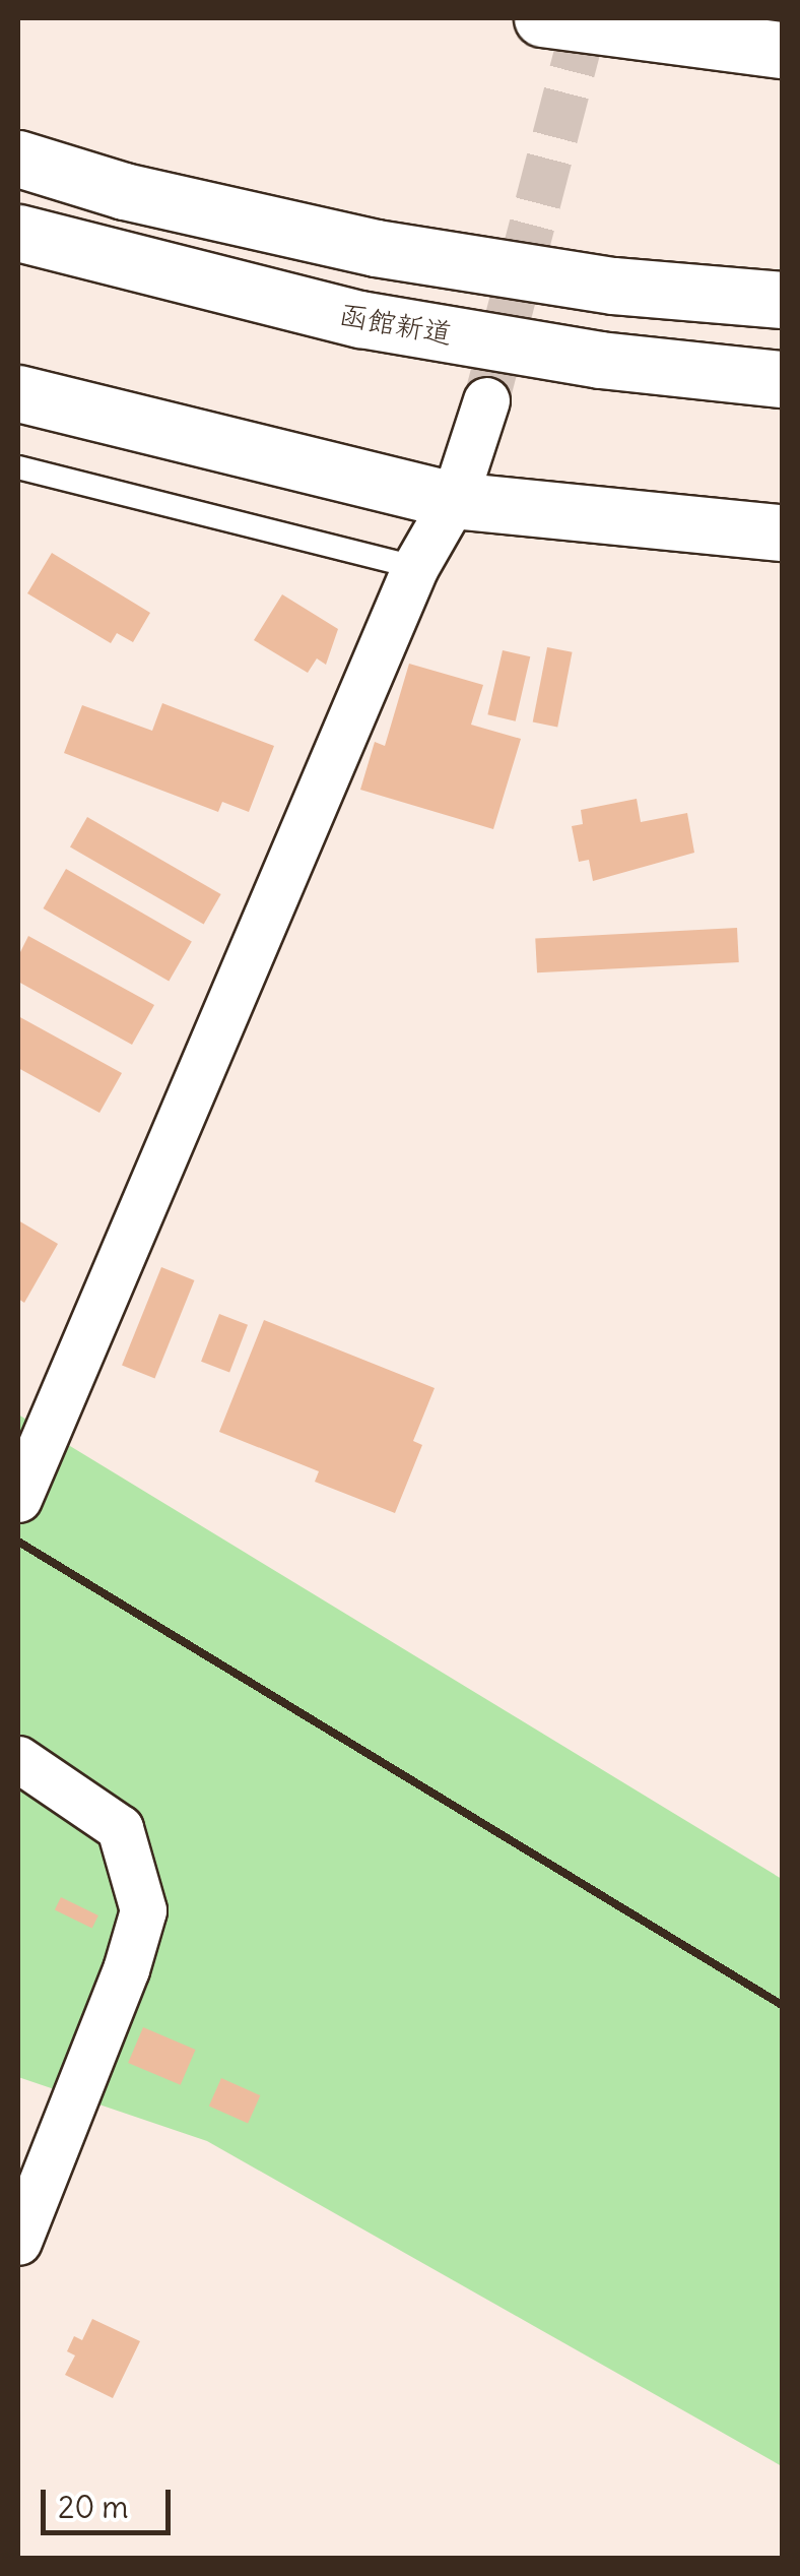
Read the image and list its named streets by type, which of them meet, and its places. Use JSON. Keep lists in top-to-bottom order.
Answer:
{
  "streets": {
    "highway": ["函館新道"]
  },
  "scale_bar": "20 m"
}
